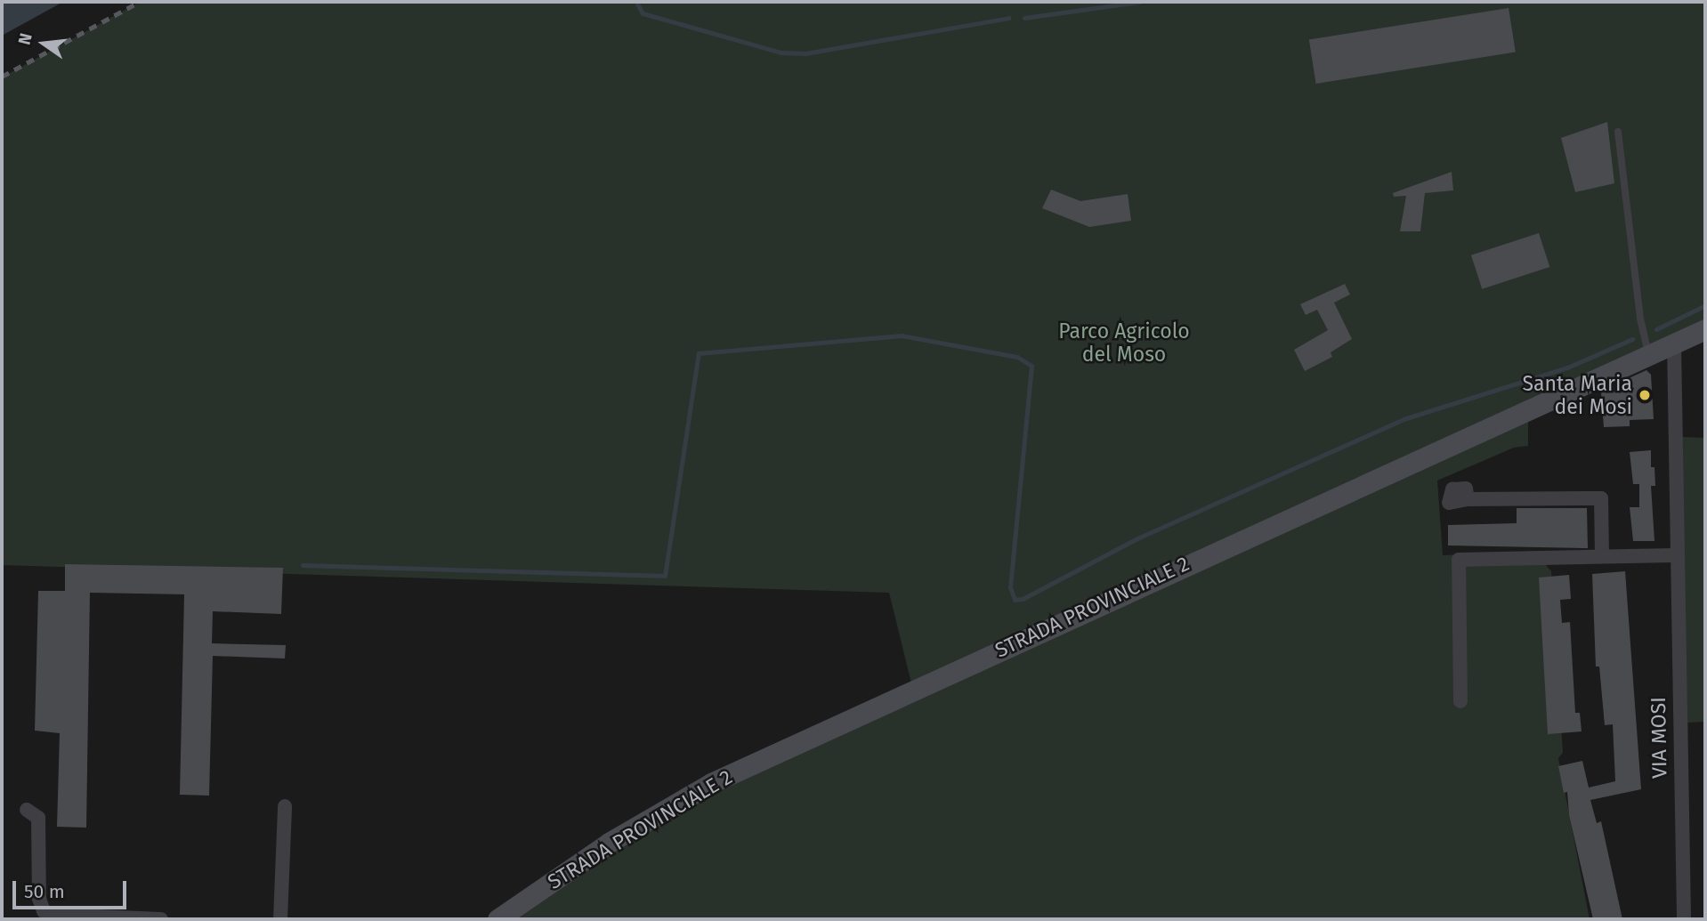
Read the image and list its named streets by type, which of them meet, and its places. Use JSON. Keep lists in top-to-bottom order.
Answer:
{
  "streets": {
    "main road": ["STRADA PROVINCIALE 2"],
    "street": ["VIA MOSI"]
  },
  "crossings": [
    ["STRADA PROVINCIALE 2", "VIA MOSI"]
  ],
  "parks": ["Parco Agricolo del Moso"],
  "places": ["Santa Maria dei Mosi"],
  "scale_bar": "50 m",
  "north": "left"
}
